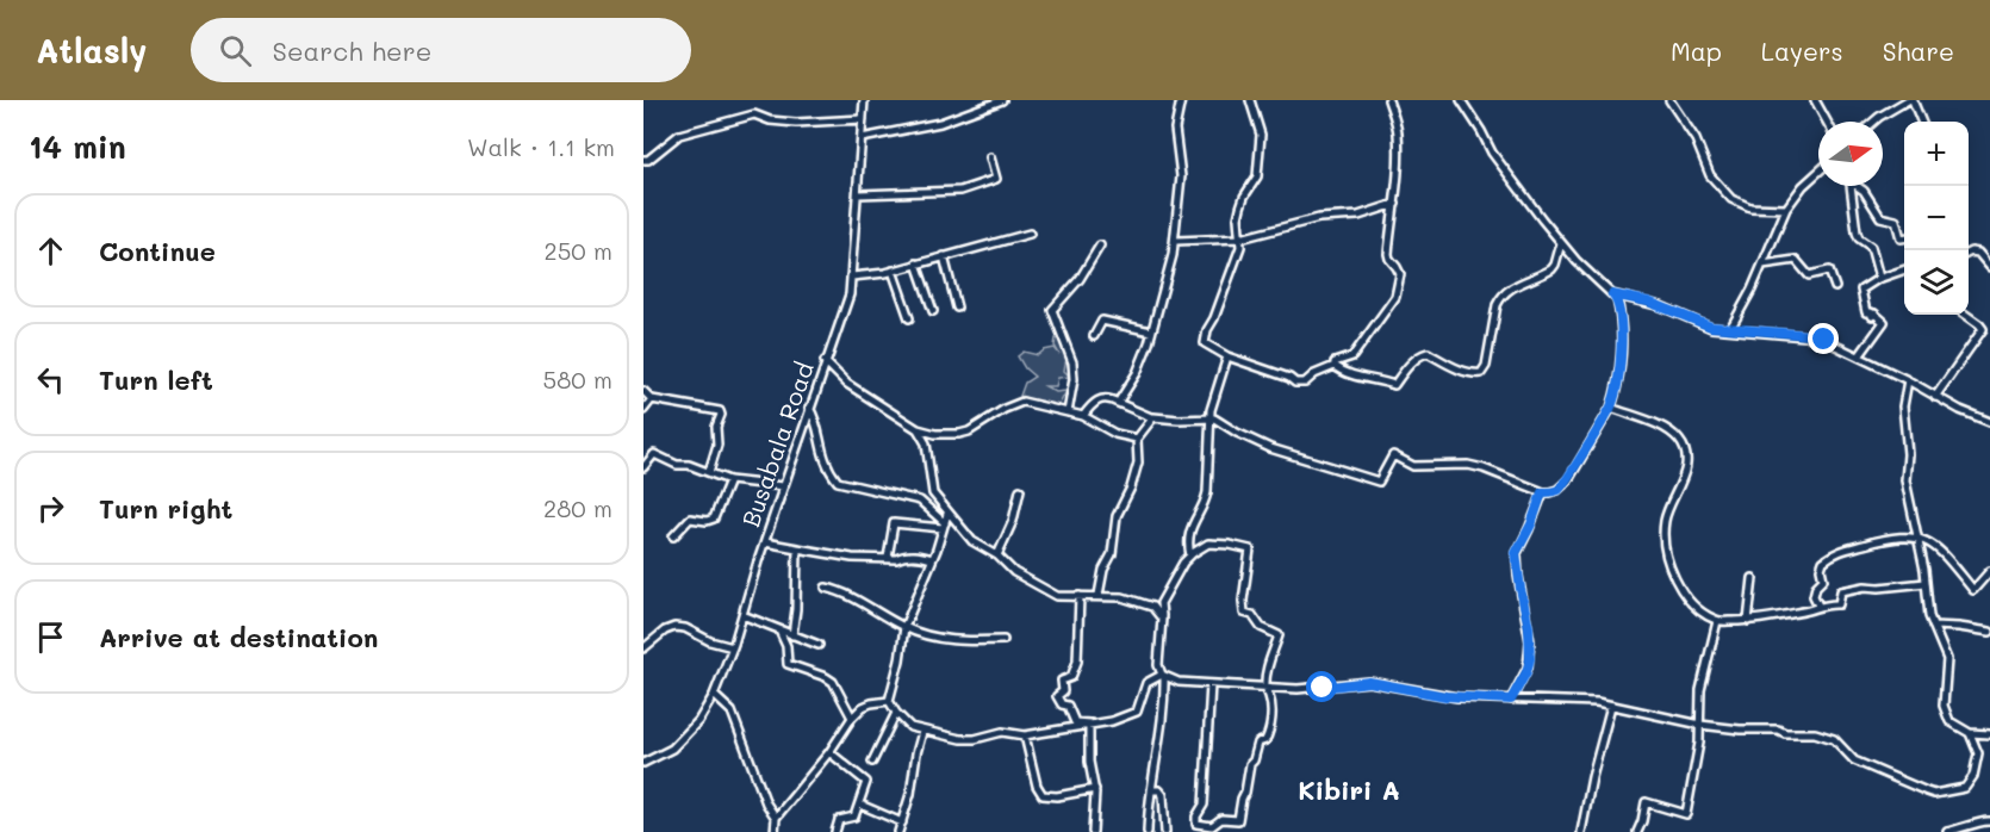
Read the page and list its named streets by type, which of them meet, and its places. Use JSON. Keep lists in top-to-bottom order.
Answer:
{
  "streets": {
    "street": ["Busabala Road"]
  },
  "districts": ["Kibiri A"],
  "north": "right",
  "page": {
    "header": "Atlasly",
    "search": "Search here",
    "nav": ["Map", "Layers", "Share"],
    "heading": ["14 min", "Walk · 1.1 km"],
    "map_buttons": ["+", "−"],
    "list": [
      ["Continue", "250 m"],
      ["Turn left", "580 m"],
      ["Turn right", "280 m"],
      "Arrive at destination"
    ]
  }
}
